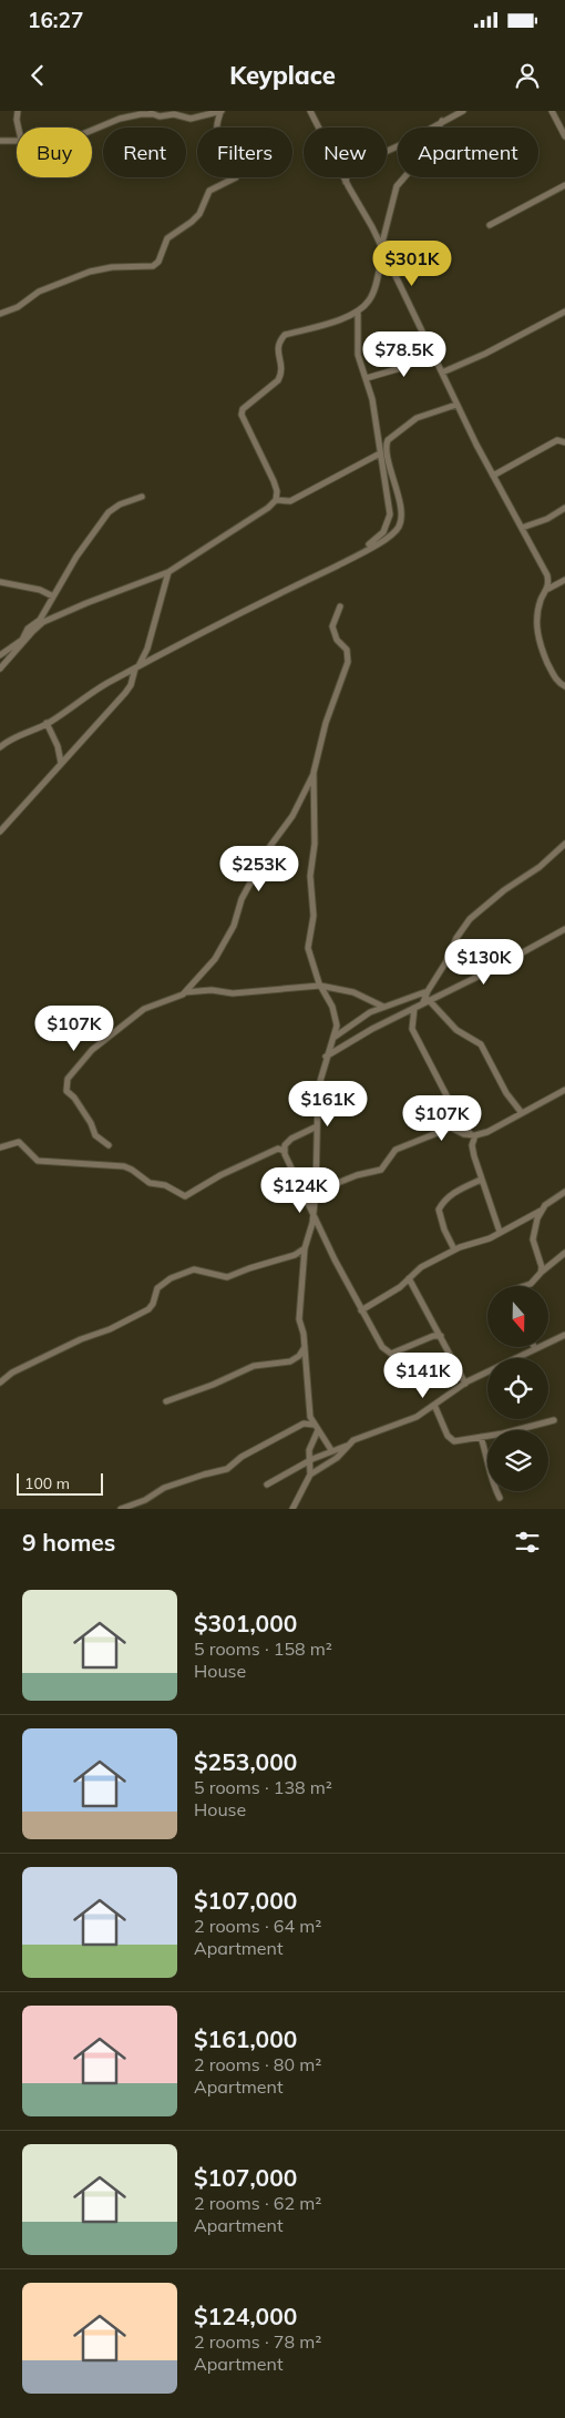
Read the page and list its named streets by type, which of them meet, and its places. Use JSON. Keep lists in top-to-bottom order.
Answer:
{
  "scale_bar": "100 m",
  "north": "bottom",
  "page": {
    "status": "16:27",
    "header": "Keyplace",
    "chip": [
      "Buy",
      "Rent",
      "Filters",
      "New",
      "Apartment"
    ],
    "price": [
      "$301K",
      "$78.5K",
      "$253K",
      "$130K",
      "$107K",
      "$161K",
      "$107K",
      "$124K",
      "$141K"
    ],
    "scale": "100 m",
    "heading": "9 homes",
    "list": [
      {
        "name": "$301,000",
        "note": "5 rooms · 158 m² · House"
      },
      {
        "name": "$253,000",
        "note": "5 rooms · 138 m² · House"
      },
      {
        "name": "$107,000",
        "note": "2 rooms · 64 m² · Apartment"
      },
      {
        "name": "$161,000",
        "note": "2 rooms · 80 m² · Apartment"
      },
      {
        "name": "$107,000",
        "note": "2 rooms · 62 m² · Apartment"
      },
      {
        "name": "$124,000",
        "note": "2 rooms · 78 m² · Apartment"
      }
    ]
  }
}
